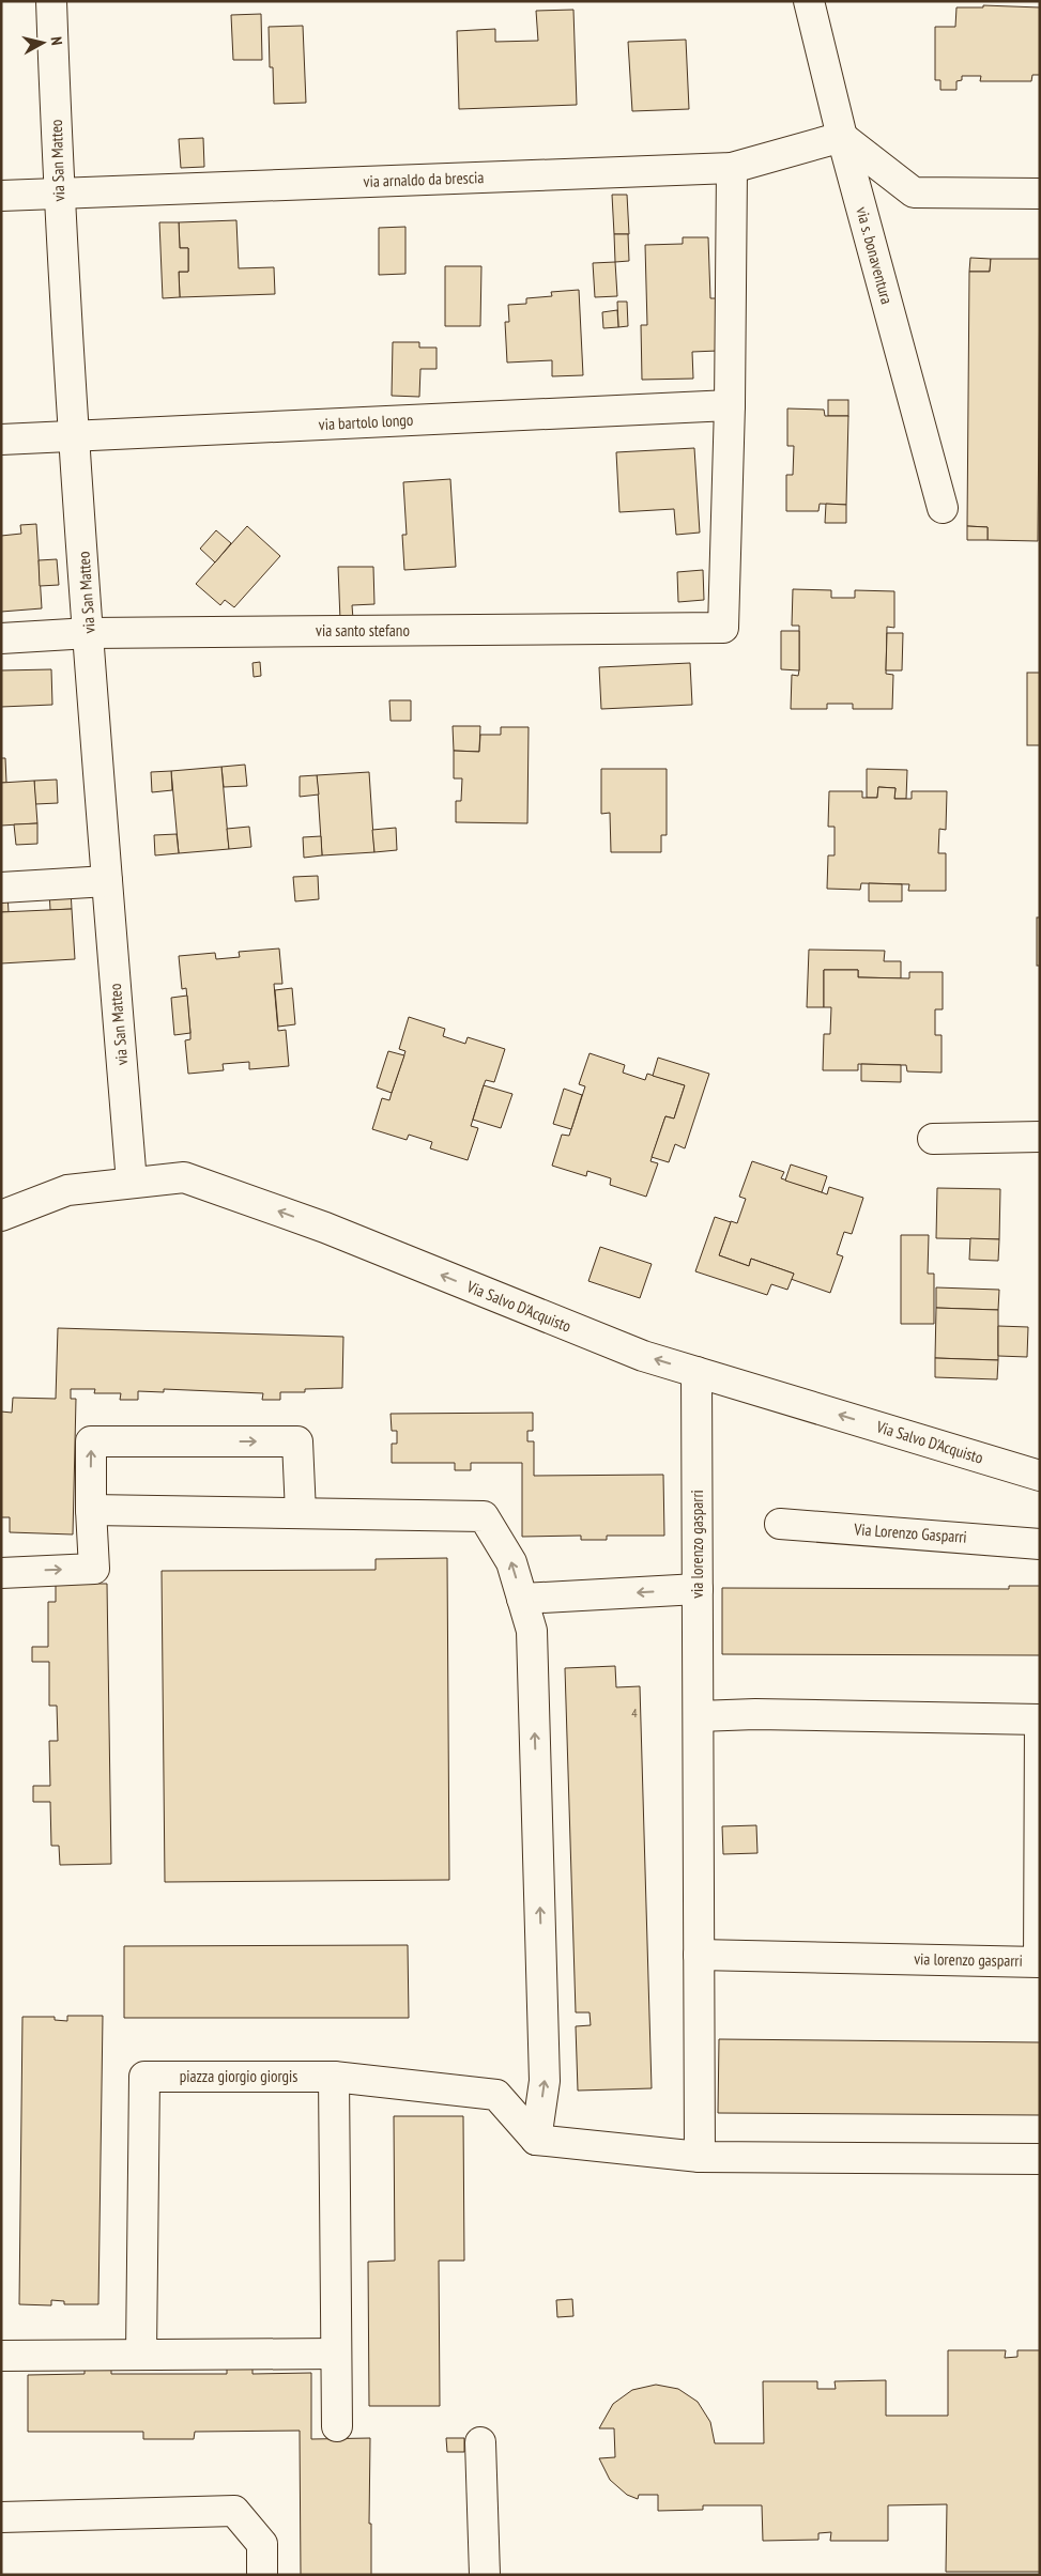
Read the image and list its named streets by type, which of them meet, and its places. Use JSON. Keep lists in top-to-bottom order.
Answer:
{
  "streets": {
    "street": [
      "via San Matteo",
      "via arnaldo da brescia",
      "via s. bonaventura",
      "via bartolo longo",
      "via santo stefano",
      "Via Salvo D'Acquisto",
      "Via Lorenzo Gasparri",
      "via lorenzo gasparri",
      "piazza giorgio giorgis"
    ]
  },
  "crossings": [
    ["via San Matteo", "via arnaldo da brescia"],
    ["via San Matteo", "via bartolo longo"],
    ["via San Matteo", "via santo stefano"],
    ["via San Matteo", "Via Salvo D'Acquisto"],
    ["via arnaldo da brescia", "via s. bonaventura"],
    ["via bartolo longo", "via santo stefano"],
    ["Via Salvo D'Acquisto", "via lorenzo gasparri"],
    ["Via Lorenzo Gasparri", "via lorenzo gasparri"]
  ],
  "one_way": ["Via Salvo D'Acquisto", "Via Lorenzo Gasparri"],
  "house_numbers": ["4"],
  "north": "right"
}
